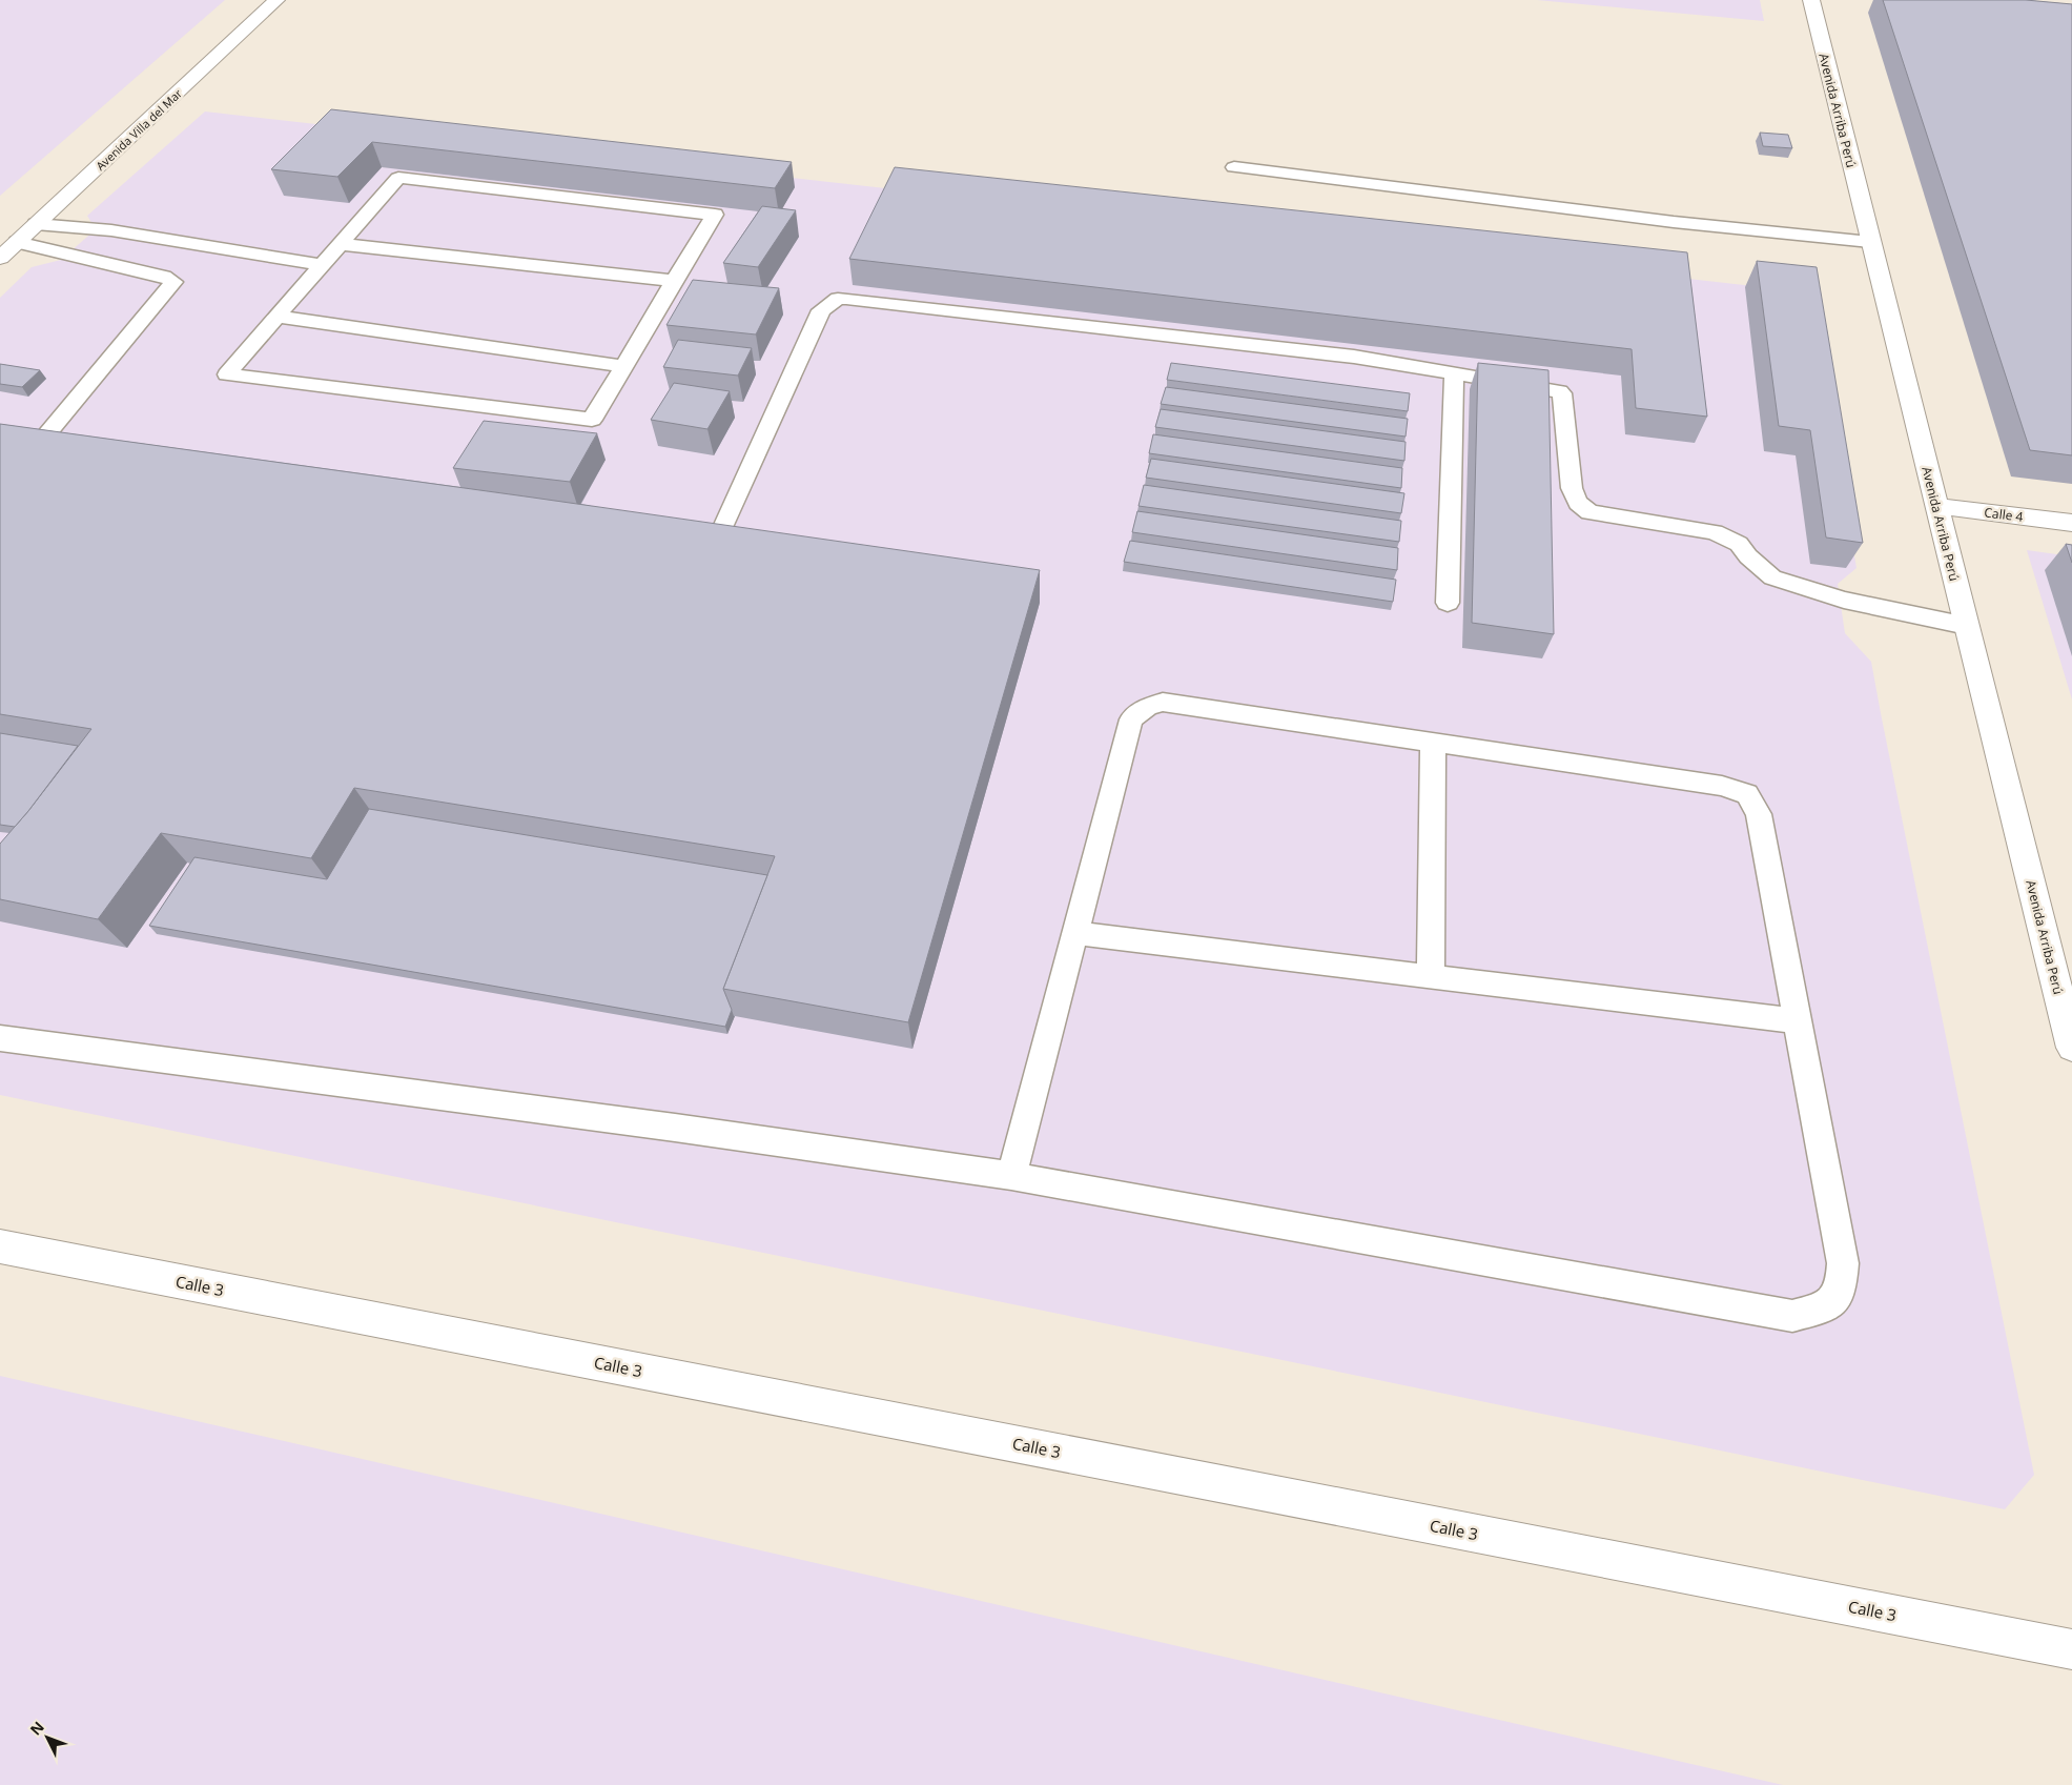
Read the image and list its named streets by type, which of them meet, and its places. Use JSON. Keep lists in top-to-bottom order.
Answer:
{
  "streets": {
    "street": [
      "Avenida Arriba Perú",
      "Avenida Villa del Mar",
      "Calle 4",
      "Calle 3"
    ]
  },
  "crossings": [
    ["Avenida Arriba Perú", "Calle 4"]
  ],
  "north": "top left"
}
